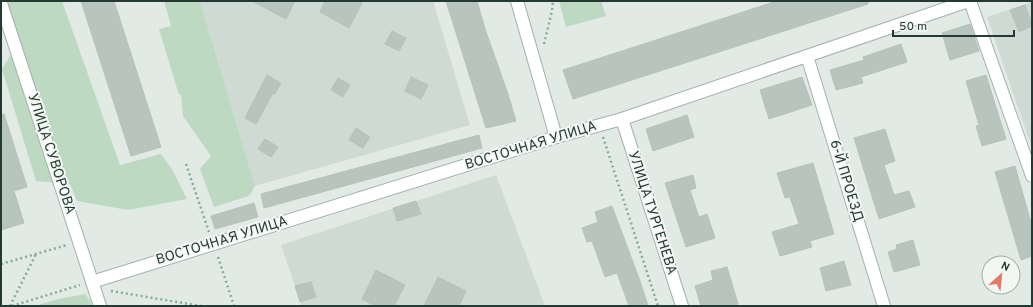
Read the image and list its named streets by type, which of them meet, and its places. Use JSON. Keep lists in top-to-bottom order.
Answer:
{
  "streets": {
    "street": [
      "ВОСТОЧНАЯ УЛИЦА",
      "УЛИЦА СУВОРОВА",
      "6-Й ПРОЕЗД",
      "УЛИЦА ТУРГЕНЕВА"
    ]
  },
  "crossings": [
    ["ВОСТОЧНАЯ УЛИЦА", "УЛИЦА СУВОРОВА"],
    ["ВОСТОЧНАЯ УЛИЦА", "6-Й ПРОЕЗД"],
    ["ВОСТОЧНАЯ УЛИЦА", "УЛИЦА ТУРГЕНЕВА"]
  ],
  "scale_bar": "50 m",
  "north": "top right"
}
